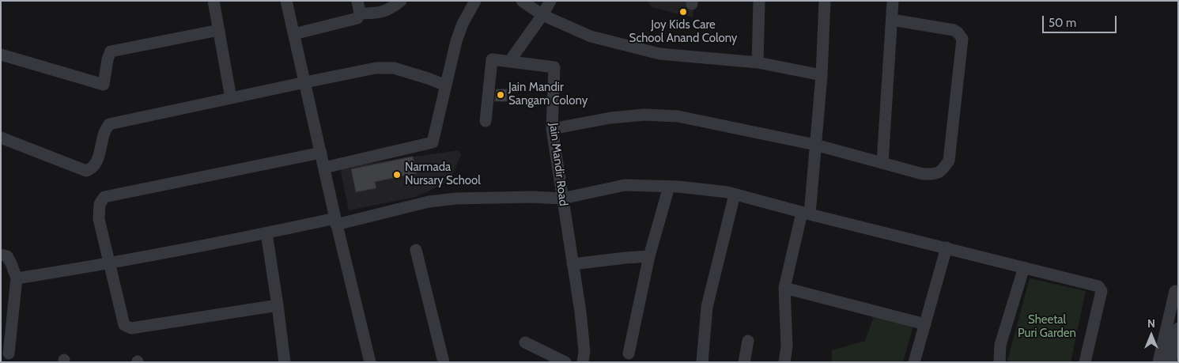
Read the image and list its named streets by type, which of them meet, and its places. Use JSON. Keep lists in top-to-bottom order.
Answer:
{
  "streets": {
    "street": ["Jain Mandir Road"]
  },
  "parks": ["Sheetal Puri Garden"],
  "places": ["Joy Kids Care School Anand Colony", "Jain Mandir Sangam Colony", "Narmada Nursary School"],
  "scale_bar": "50 m",
  "north": "top"
}
